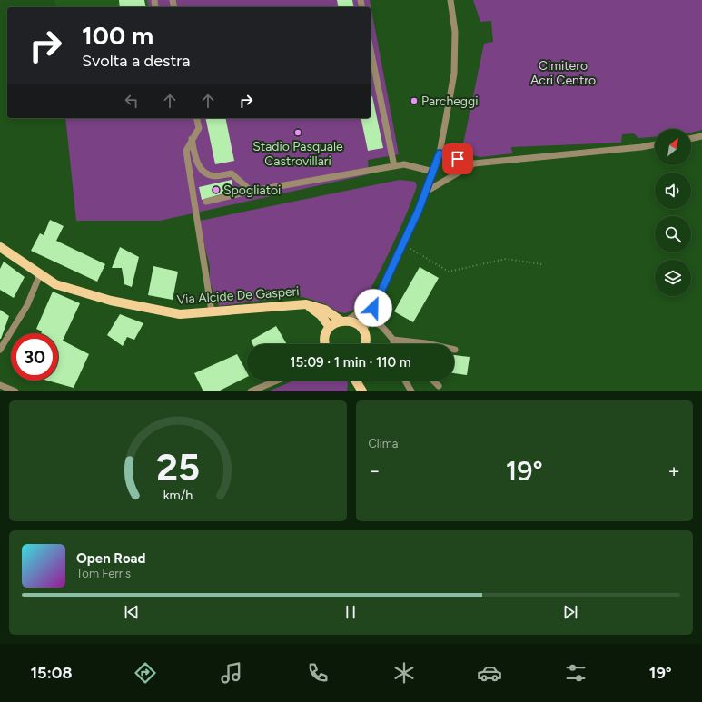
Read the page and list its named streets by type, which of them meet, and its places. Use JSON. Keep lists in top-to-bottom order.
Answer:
{
  "streets": {
    "main road": ["Via Alcide De Gasperi"]
  },
  "parks": ["Cimitero Acri Centro"],
  "places": ["Parcheggi", "Stadio Pasquale Castrovillari", "Spogliatoi"],
  "north": "top right",
  "page": {
    "turn": ["100 m", "Svolta a destra"],
    "limit": "30",
    "trip": "15:09 · 1 min · 110 m",
    "tile": "Clima",
    "heat": ["−", "19°", "+"],
    "song": ["Open Road", "Tom Ferris"],
    "tabs": ["15:08", "19°"],
    "gauge": ["25", "km/h"]
  }
}
